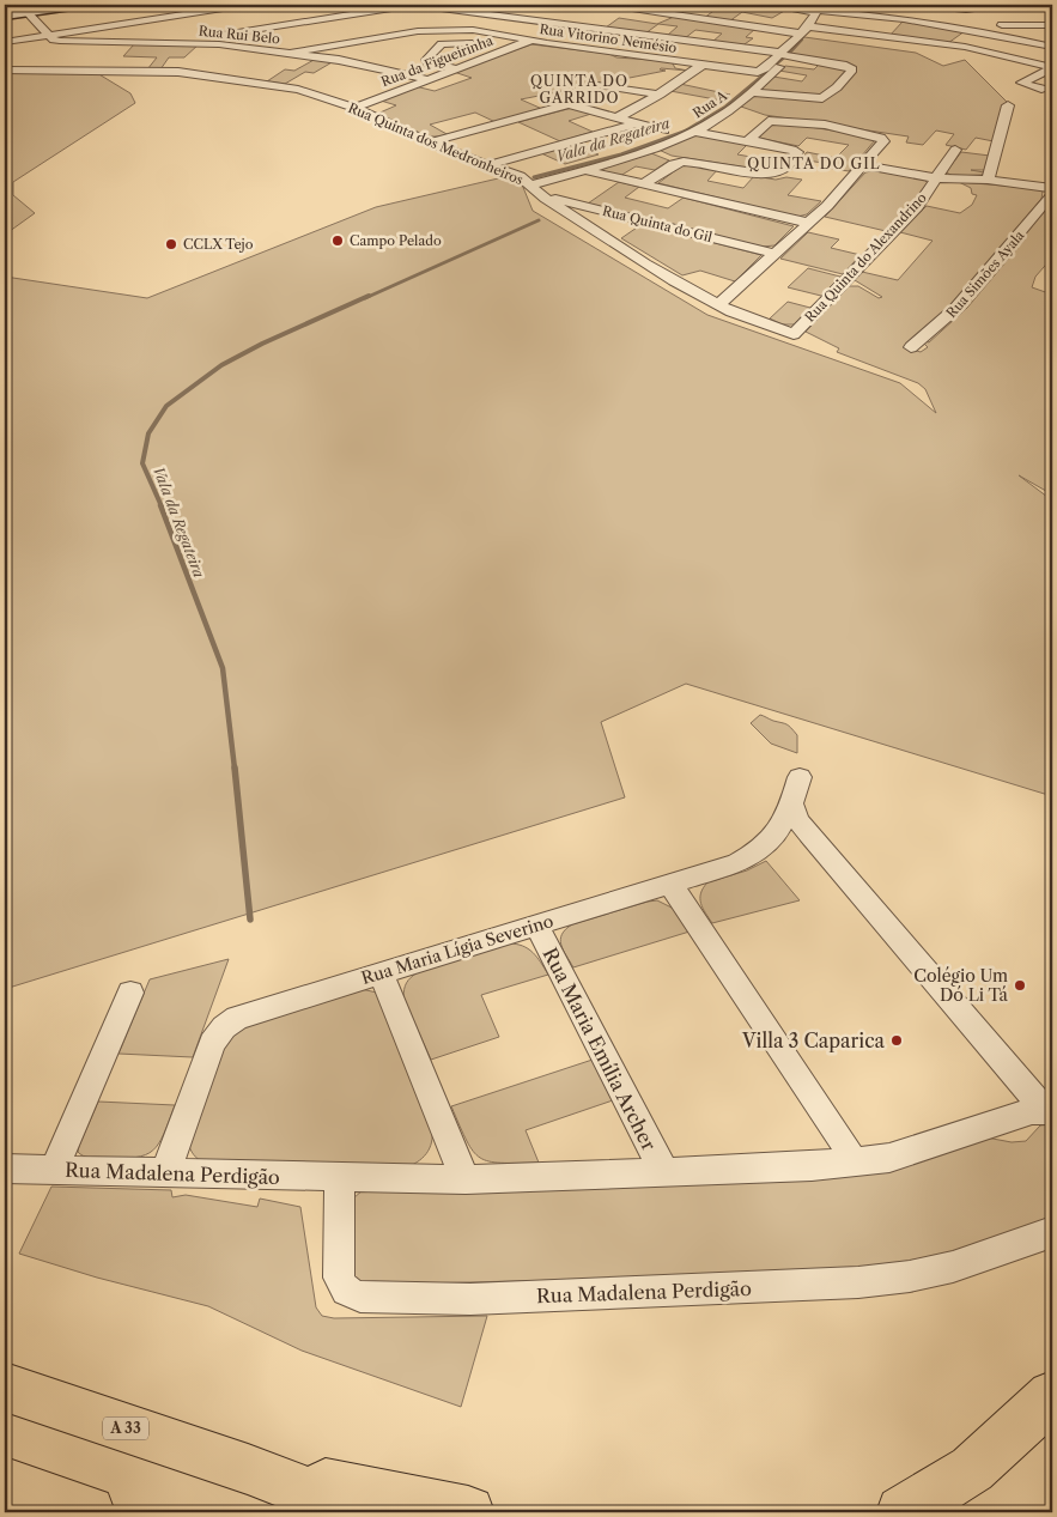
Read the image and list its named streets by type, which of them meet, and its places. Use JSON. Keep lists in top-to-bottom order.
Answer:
{
  "streets": {
    "highway": ["A 33"],
    "street": [
      "Rua Rui Belo",
      "Rua Vitorino Nemésio",
      "Rua da Figueirinha",
      "Rua A",
      "Rua Quinta dos Medronheiros",
      "Rua Quinta do Gil",
      "Rua Quinta do Alexandrino",
      "Rua Simões Ayala",
      "Rua Maria Lígia Severino",
      "Rua Maria Emília Archer",
      "Rua Madalena Perdigão"
    ]
  },
  "crossings": [
    ["Rua Rui Belo", "Rua Vitorino Nemésio"],
    ["Rua Rui Belo", "Rua da Figueirinha"],
    ["Rua Vitorino Nemésio", "Rua da Figueirinha"],
    ["Rua da Figueirinha", "Rua Quinta dos Medronheiros"],
    ["Rua A", "Rua Quinta dos Medronheiros"],
    ["Rua A", "Rua Quinta do Gil"],
    ["Rua Quinta dos Medronheiros", "Rua Quinta do Gil"],
    ["Rua Quinta dos Medronheiros", "Rua Quinta do Alexandrino"],
    ["Rua Maria Lígia Severino", "Rua Maria Emília Archer"],
    ["Rua Maria Lígia Severino", "Rua Madalena Perdigão"],
    ["Rua Maria Emília Archer", "Rua Madalena Perdigão"]
  ],
  "districts": ["QUINTA DO GARRIDO", "QUINTA DO GIL"],
  "water": ["Vala da Regateira"],
  "places": [
    "Campo Pelado",
    "CCLX Tejo",
    "Colégio Um Dó Li Tá",
    "Villa 3 Caparica"
  ]
}
